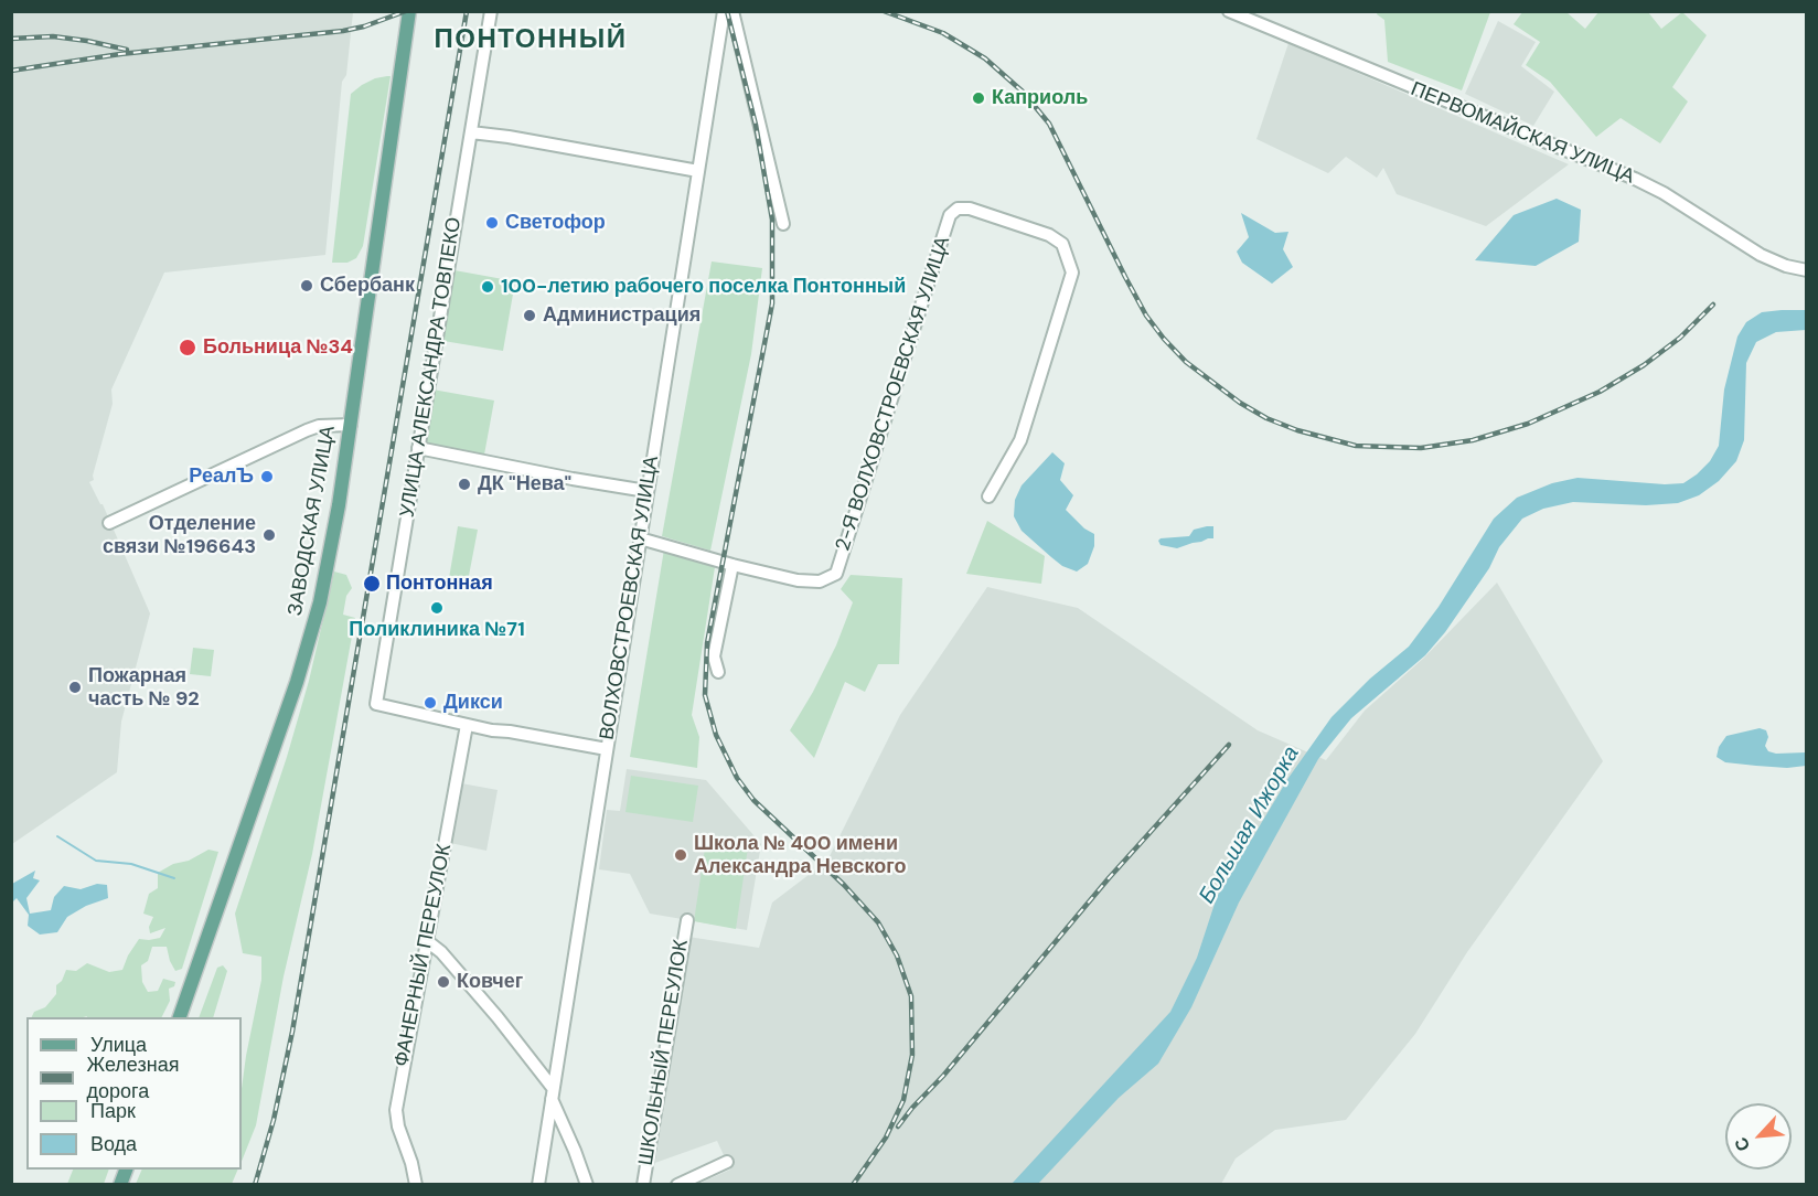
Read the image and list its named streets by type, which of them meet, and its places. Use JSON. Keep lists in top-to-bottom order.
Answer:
{
  "streets": {
    "main road": ["ЗАВОДСКАЯ УЛИЦА"],
    "street": [
      "ПЕРВОМАЙСКАЯ УЛИЦА",
      "УЛИЦА АЛЕКСАНДРА ТОВПЕКО",
      "2-Я ВОЛХОВСТРОЕВСКАЯ УЛИЦА",
      "ВОЛХОВСТРОЕВСКАЯ УЛИЦА",
      "ФАНЕРНЫЙ ПЕРЕУЛОК",
      "ШКОЛЬНЫЙ ПЕРЕУЛОК"
    ]
  },
  "crossings": [
    ["УЛИЦА АЛЕКСАНДРА ТОВПЕКО", "ФАНЕРНЫЙ ПЕРЕУЛОК"]
  ],
  "districts": ["ПОНТОННЫЙ"],
  "water": ["Большая Ижорка"],
  "places": [
    "Каприоль",
    "Светофор",
    "Сбербанк",
    "100-летию рабочего поселка Понтонный",
    "Администрация",
    "Больница №34",
    "РеалЪ",
    "ДК \"Нева\"",
    "Отделение связи №196643",
    "Понтонная",
    "Поликлиника №71",
    "Пожарная часть № 92",
    "Дикси",
    "Школа № 400 имени Александра Невского",
    "Ковчег"
  ],
  "legend": [
    "Улица",
    "Железная дорога",
    "Парк",
    "Вода"
  ],
  "north": "bottom left"
}
